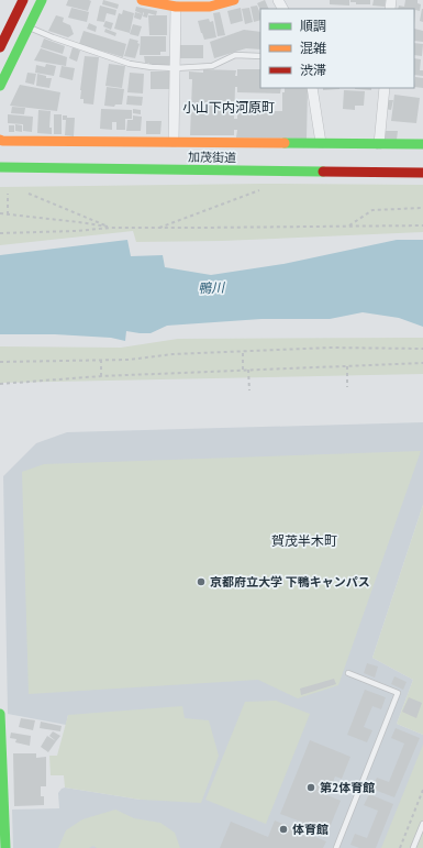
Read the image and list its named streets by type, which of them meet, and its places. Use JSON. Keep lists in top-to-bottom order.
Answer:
{
  "streets": {
    "main road": ["加茂街道"]
  },
  "districts": ["小山下内河原町", "賀茂半木町"],
  "water": ["鴨川"],
  "places": ["京都府立大学 下鴨キャンパス", "第2体育館", "体育館"],
  "legend": ["順調", "混雑", "渋滞"]
}
